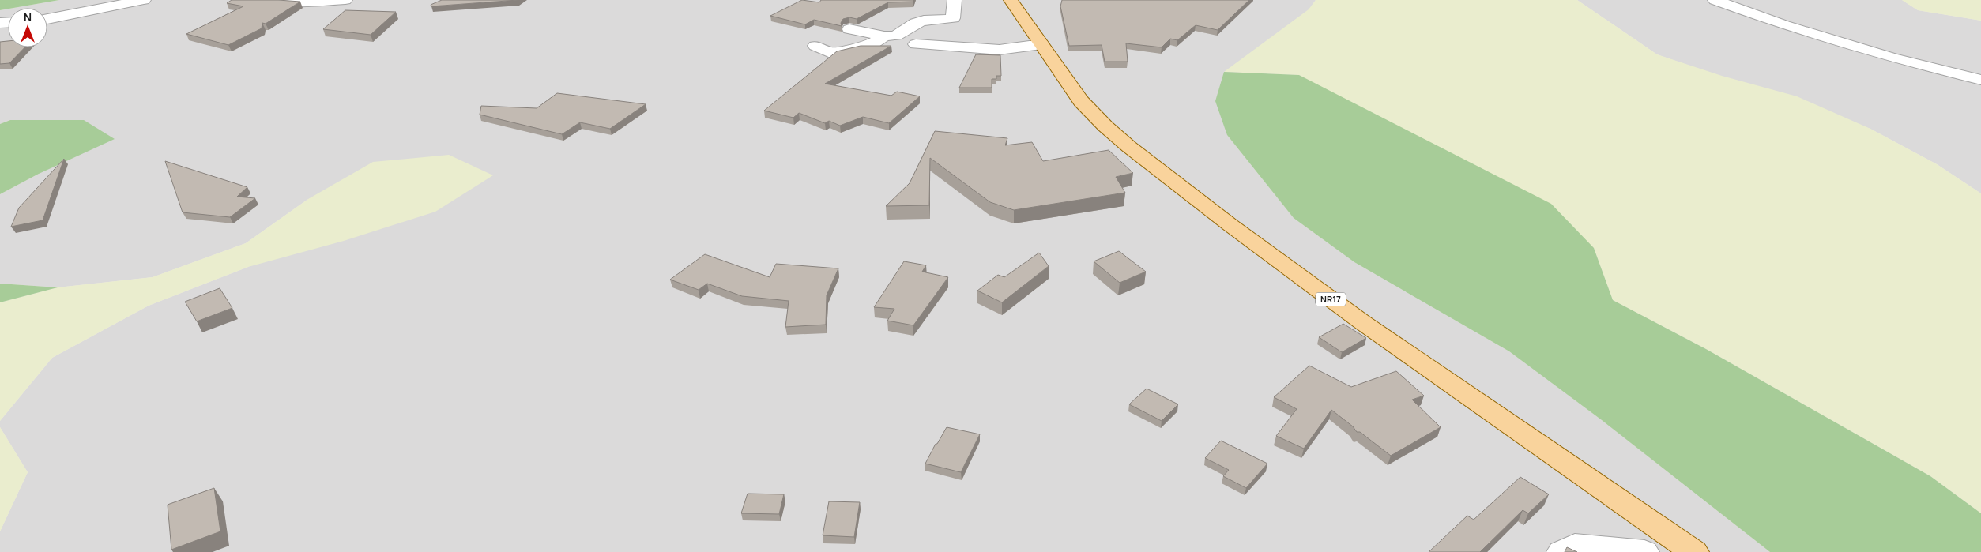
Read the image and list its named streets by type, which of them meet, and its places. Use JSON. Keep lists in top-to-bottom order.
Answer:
{
  "streets": {
    "main road": ["NR17"]
  },
  "north": "top"
}
